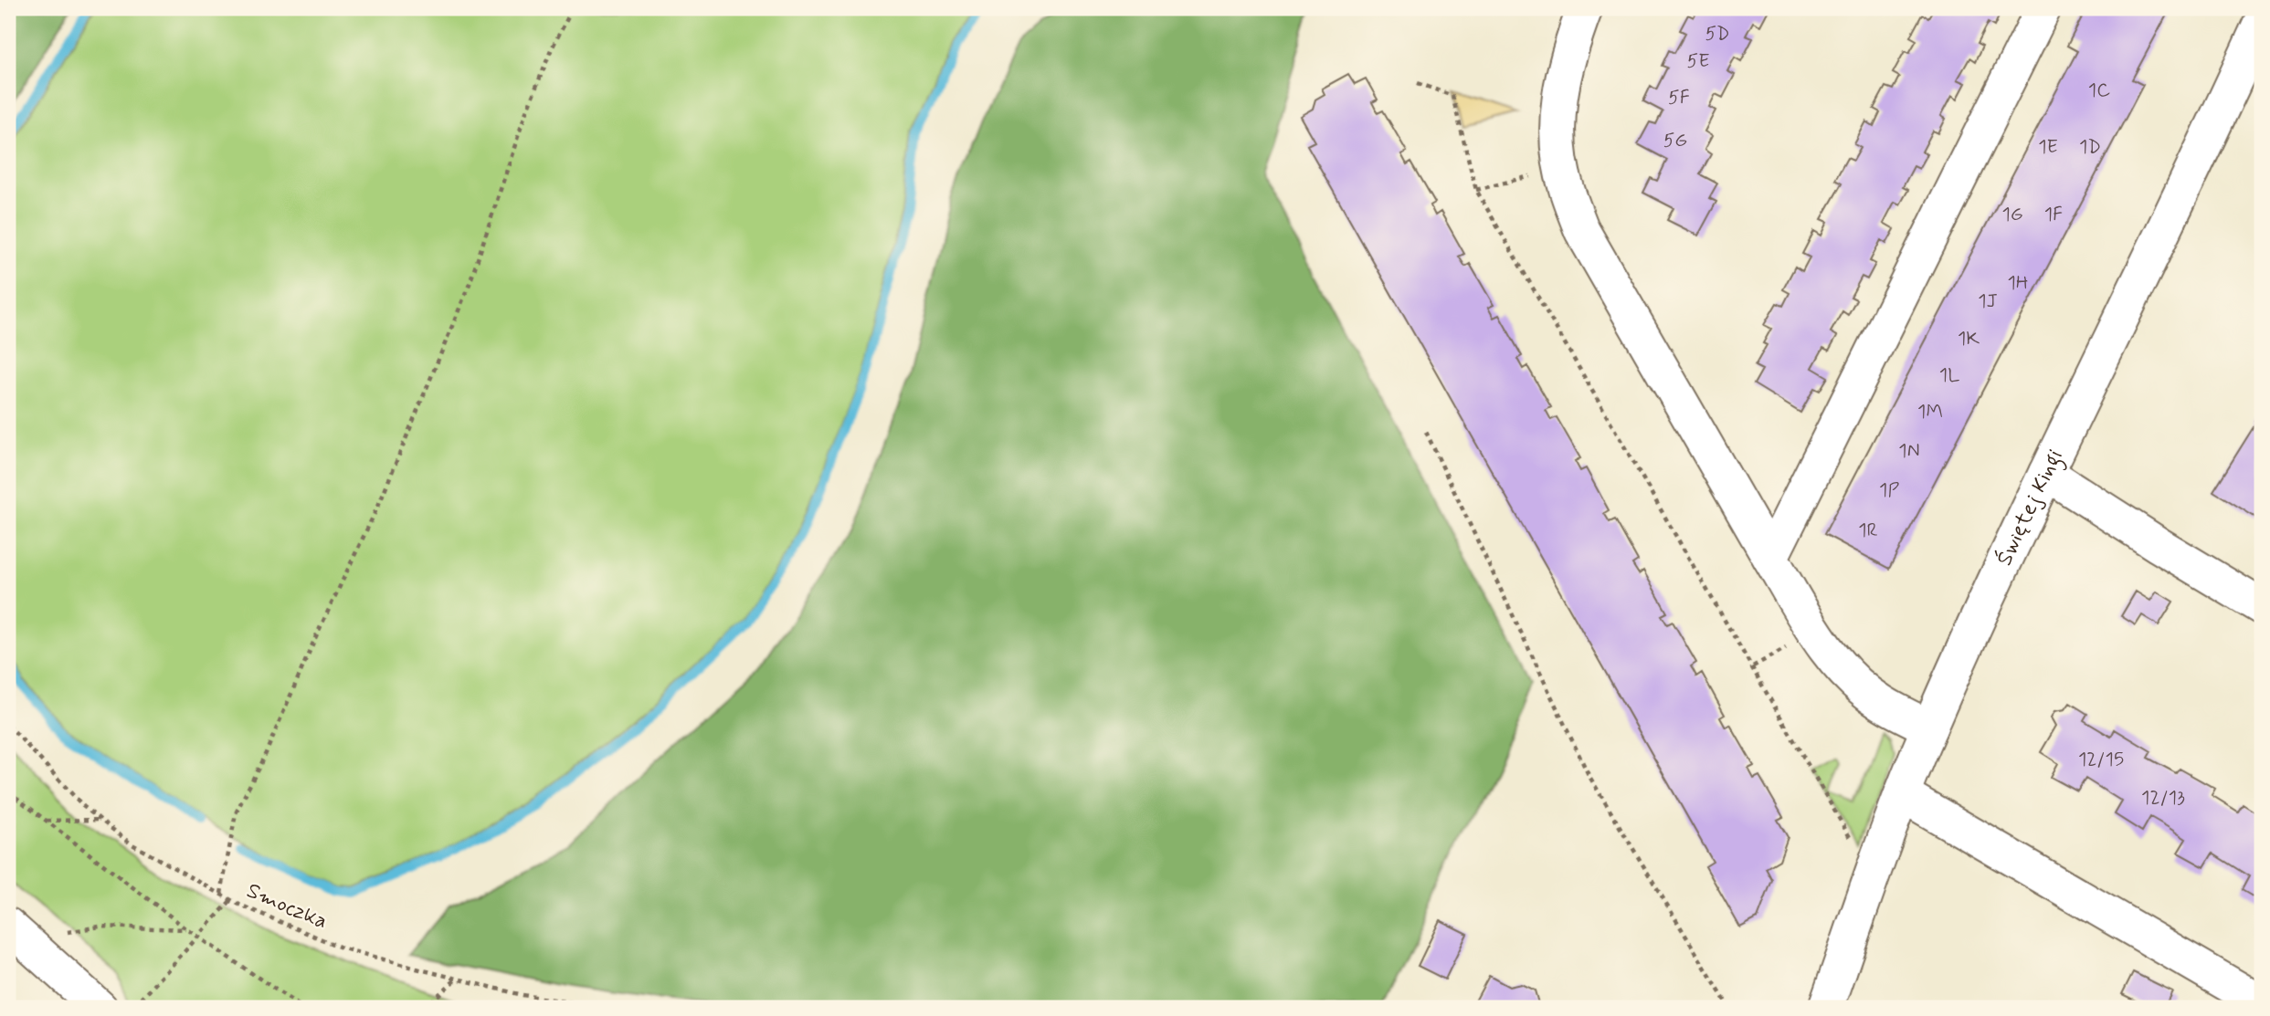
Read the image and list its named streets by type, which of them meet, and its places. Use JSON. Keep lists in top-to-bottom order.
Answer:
{
  "streets": {
    "street": ["Świętej Kingi"],
    "path": ["Smoczka"]
  },
  "house_numbers": [
    "5D",
    "5E",
    "1C",
    "5F",
    "5G",
    "1E",
    "1D",
    "1G",
    "1F",
    "1H",
    "1J",
    "1K",
    "1L",
    "1M",
    "1N",
    "1P",
    "1R",
    "12/15",
    "12/13"
  ]
}
